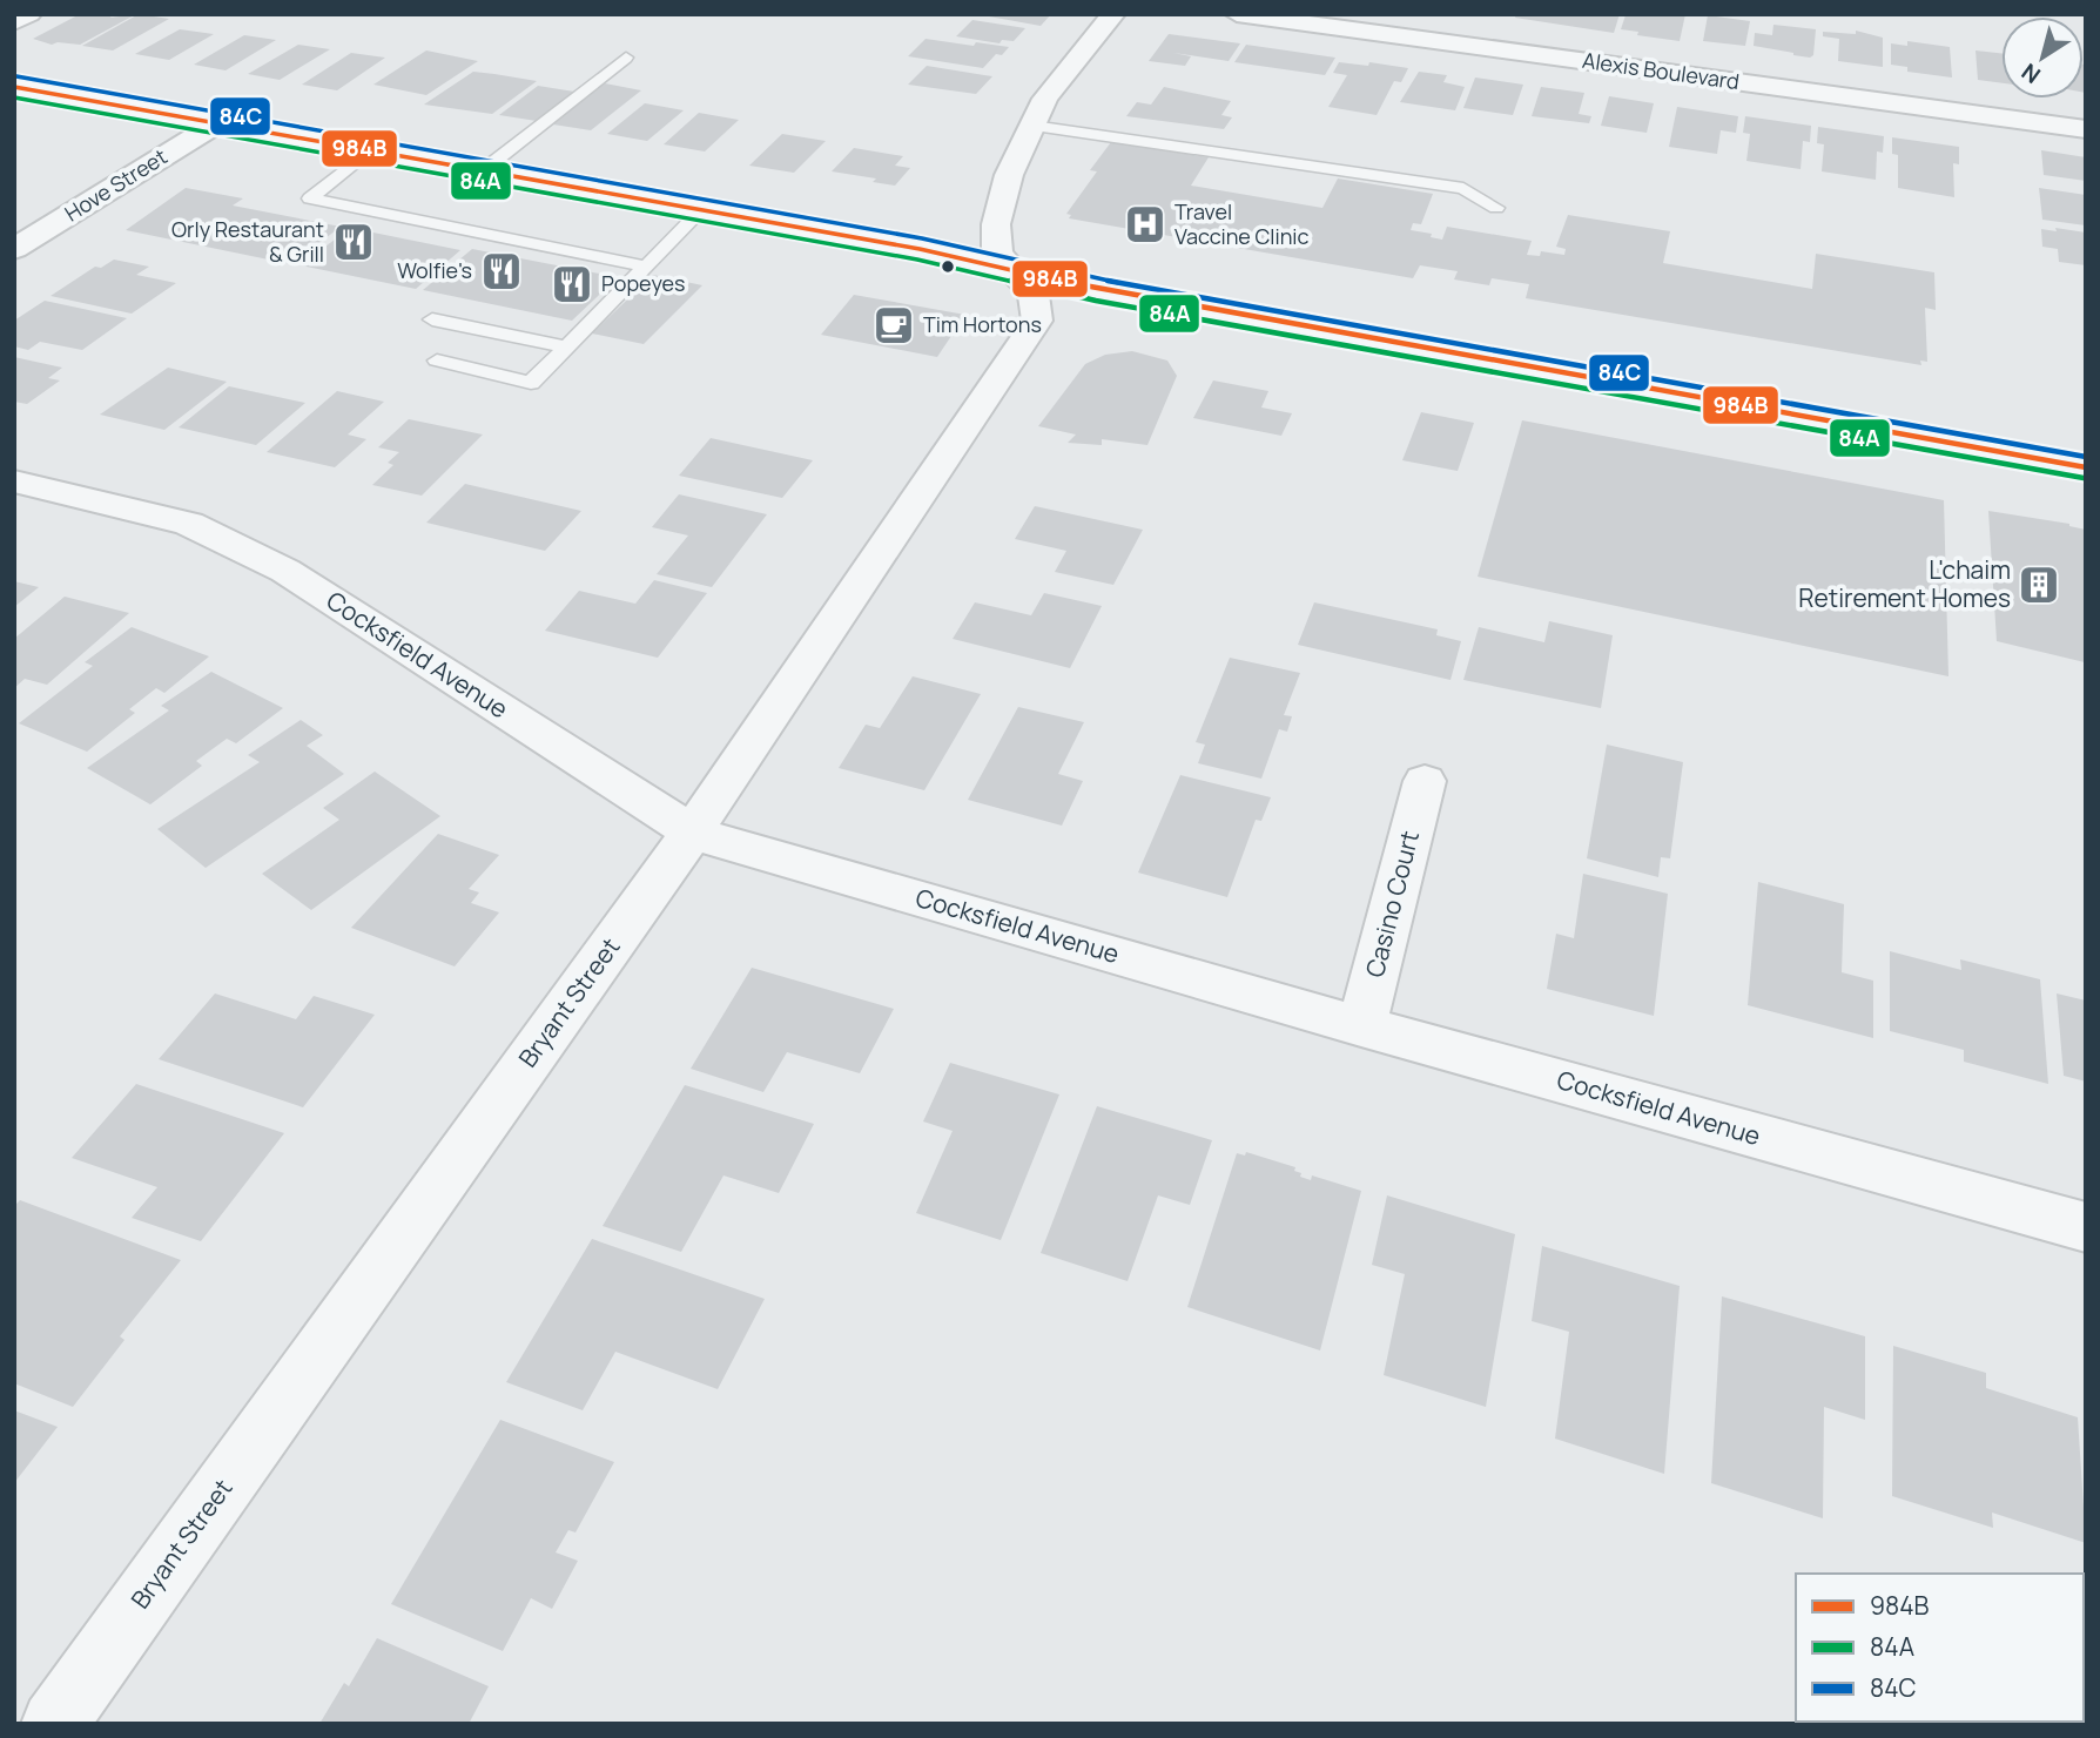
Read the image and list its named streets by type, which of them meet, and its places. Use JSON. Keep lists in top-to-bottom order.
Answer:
{
  "streets": {
    "street": [
      "Alexis Boulevard",
      "Hove Street",
      "Cocksfield Avenue",
      "Casino Court",
      "Bryant Street"
    ]
  },
  "crossings": [
    ["Cocksfield Avenue", "Casino Court"],
    ["Cocksfield Avenue", "Bryant Street"]
  ],
  "places": {
    "hospital": ["Travel Vaccine Clinic"],
    "restaurant": ["Orly Restaurant & Grill", "Wolfie's", "Popeyes"],
    "cafe": ["Tim Hortons"],
    "building": ["L'chaim Retirement Homes"]
  },
  "lines": ["transit line 84C", "transit line 984B", "transit line 84A"],
  "legend": ["984B", "84A", "84C"],
  "north": "bottom left"
}
